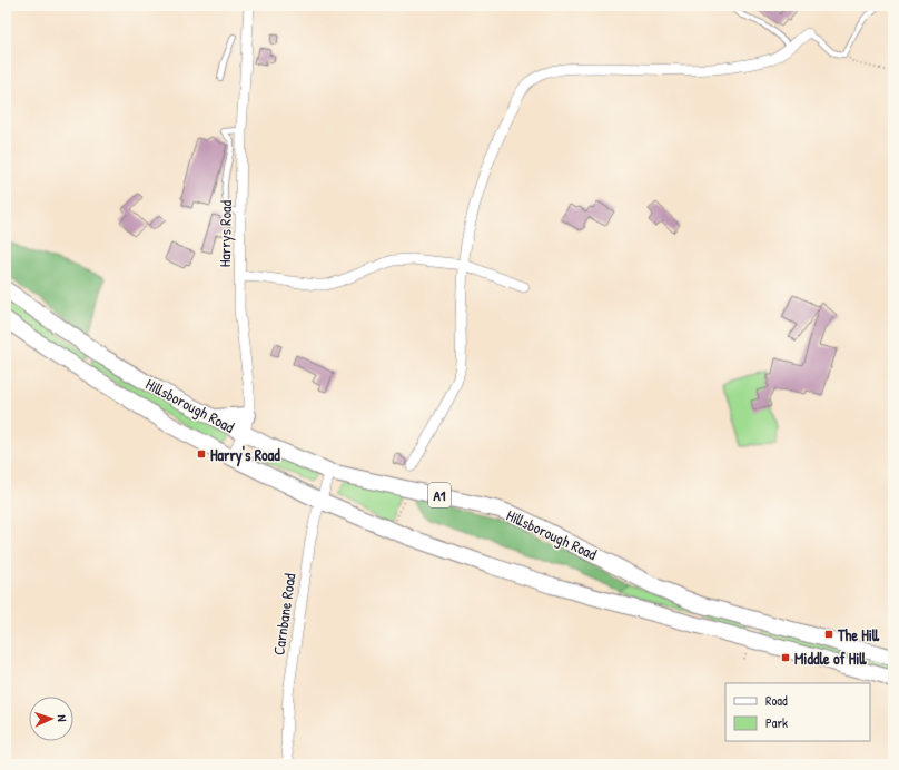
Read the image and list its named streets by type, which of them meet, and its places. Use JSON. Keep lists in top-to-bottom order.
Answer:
{
  "streets": {
    "highway": ["Hillsborough Road", "A1"],
    "street": ["Harrys Road", "Carnbane Road"]
  },
  "crossings": [
    ["Harrys Road", "Hillsborough Road"],
    ["Hillsborough Road", "Carnbane Road"]
  ],
  "places": {
    "transit": ["Harry's Road", "The Hill", "Middle of Hill"]
  },
  "legend": ["Road", "Park"],
  "north": "right"
}
